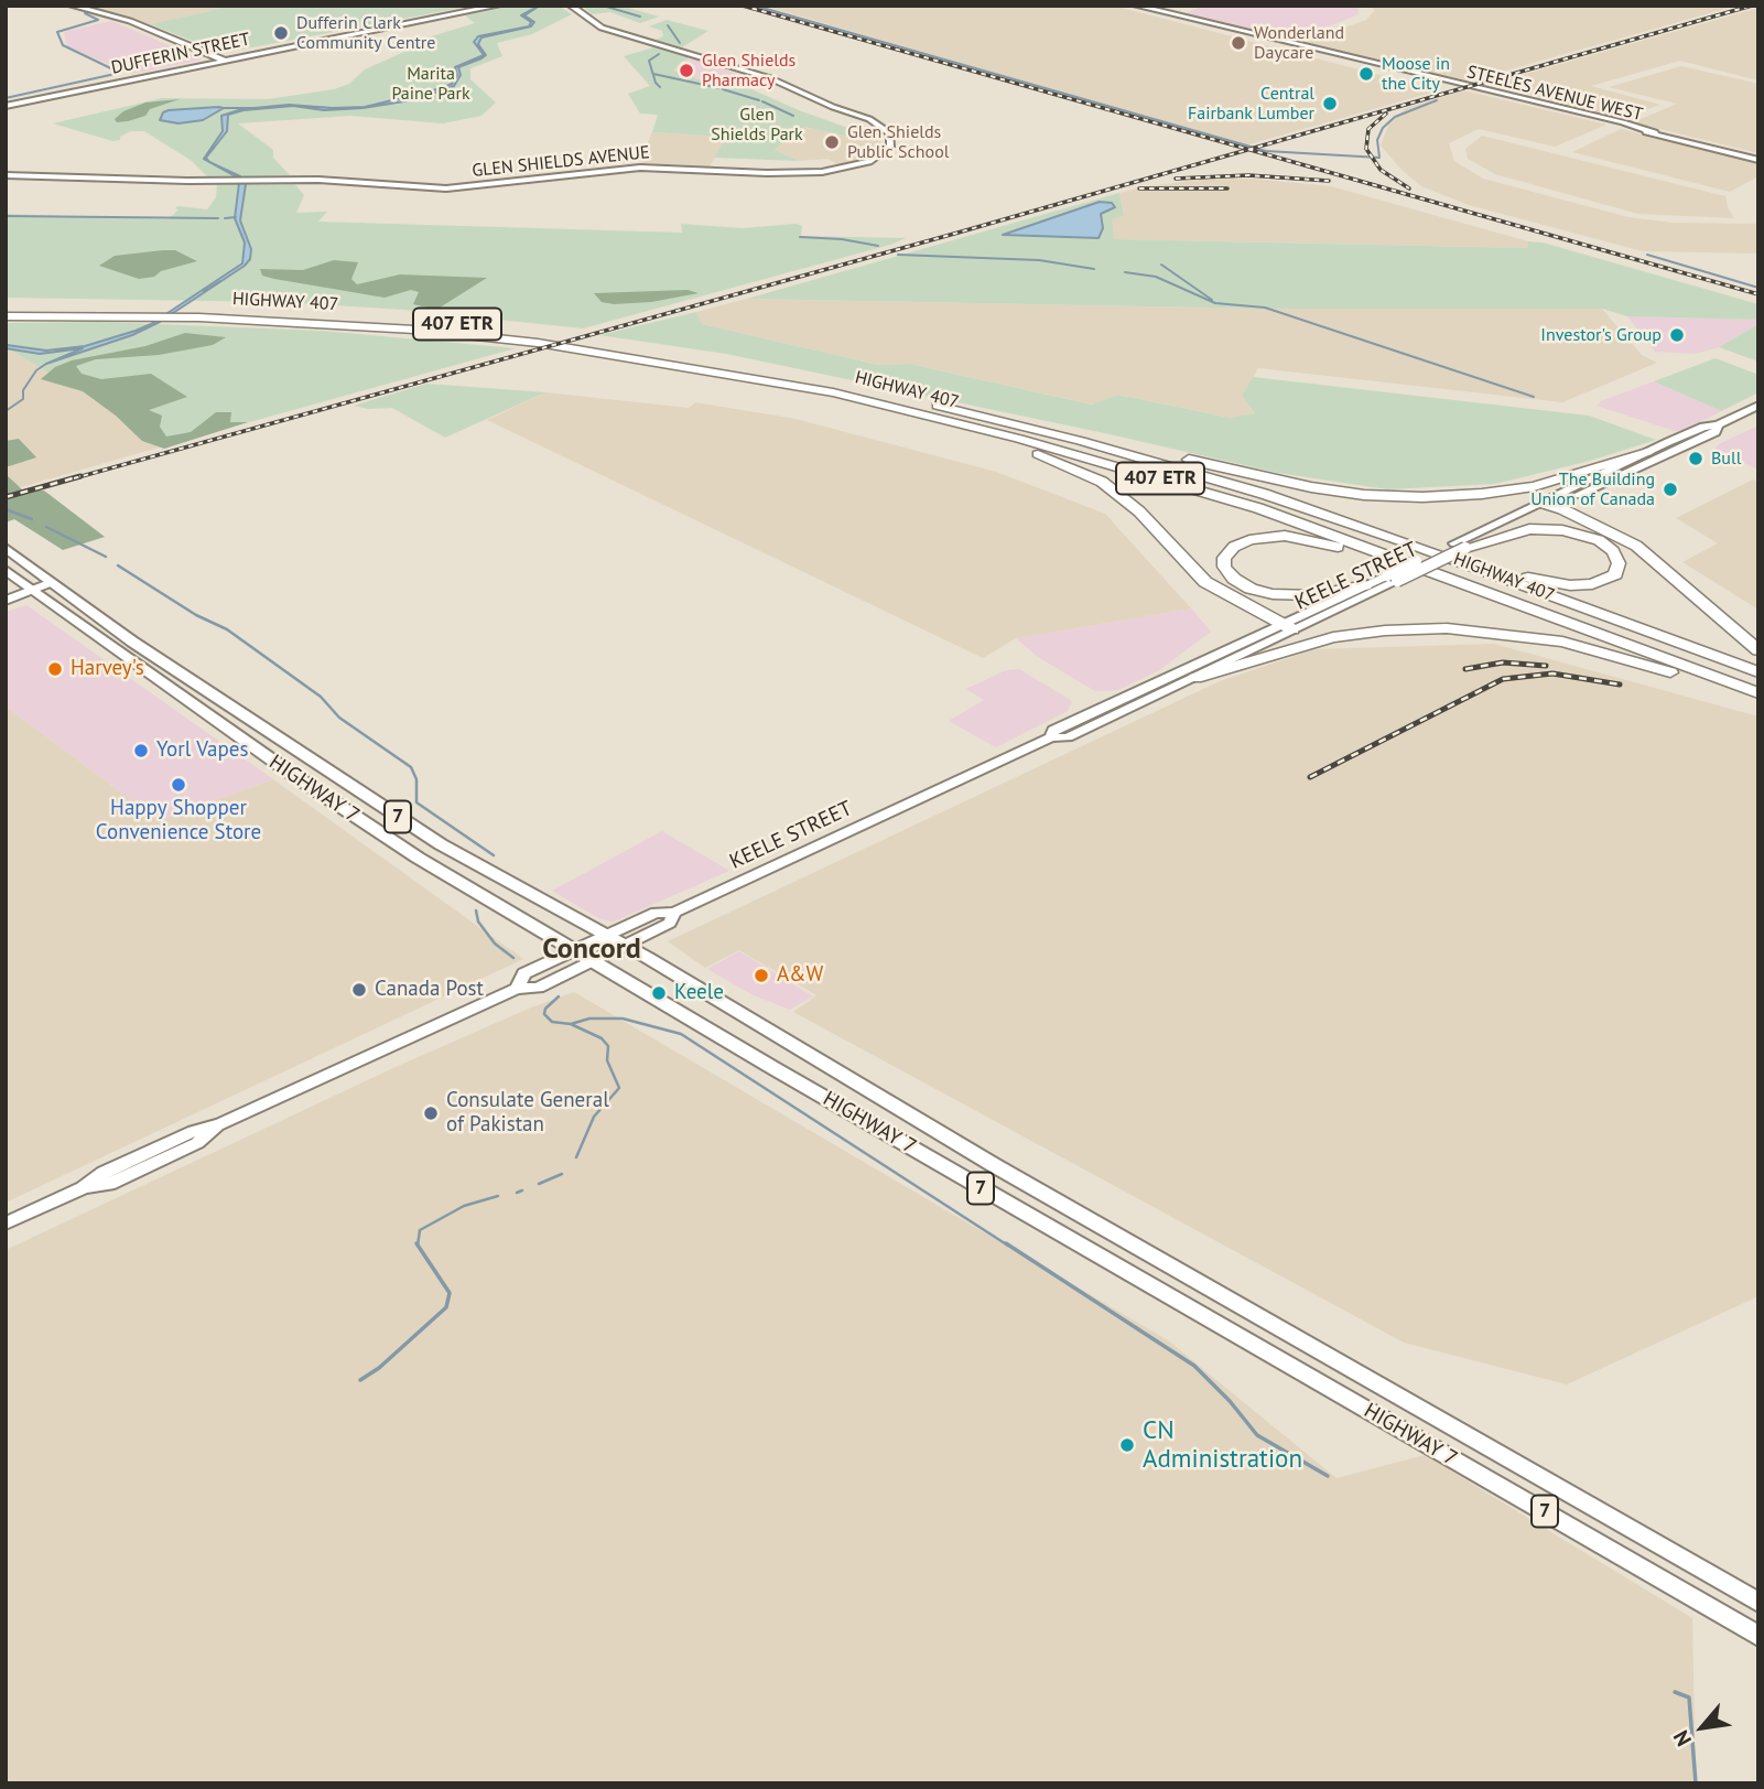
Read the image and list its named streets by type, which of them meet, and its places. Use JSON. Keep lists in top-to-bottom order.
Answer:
{
  "streets": {
    "highway": ["HIGHWAY 407", "407 ETR"],
    "main road": [
      "DUFFERIN STREET",
      "STEELES AVENUE WEST",
      "GLEN SHIELDS AVENUE",
      "KEELE STREET",
      "HIGHWAY 7",
      "7"
    ]
  },
  "crossings": [
    ["KEELE STREET", "HIGHWAY 7"]
  ],
  "districts": ["Concord"],
  "parks": ["Marita Paine Park", "Glen Shields Park"],
  "places": [
    "Dufferin Clark Community Centre",
    "Wonderland Daycare",
    "Glen Shields Pharmacy",
    "Moose in the City",
    "Central Fairbank Lumber",
    "Glen Shields Public School",
    "Investor's Group",
    "Bull",
    "The Building Union of Canada",
    "Harvey's",
    "Yorl Vapes",
    "Happy Shopper Convenience Store",
    "A&W",
    "Canada Post",
    "Keele",
    "Consulate General of Pakistan",
    "CN Administration"
  ],
  "north": "bottom left"
}
